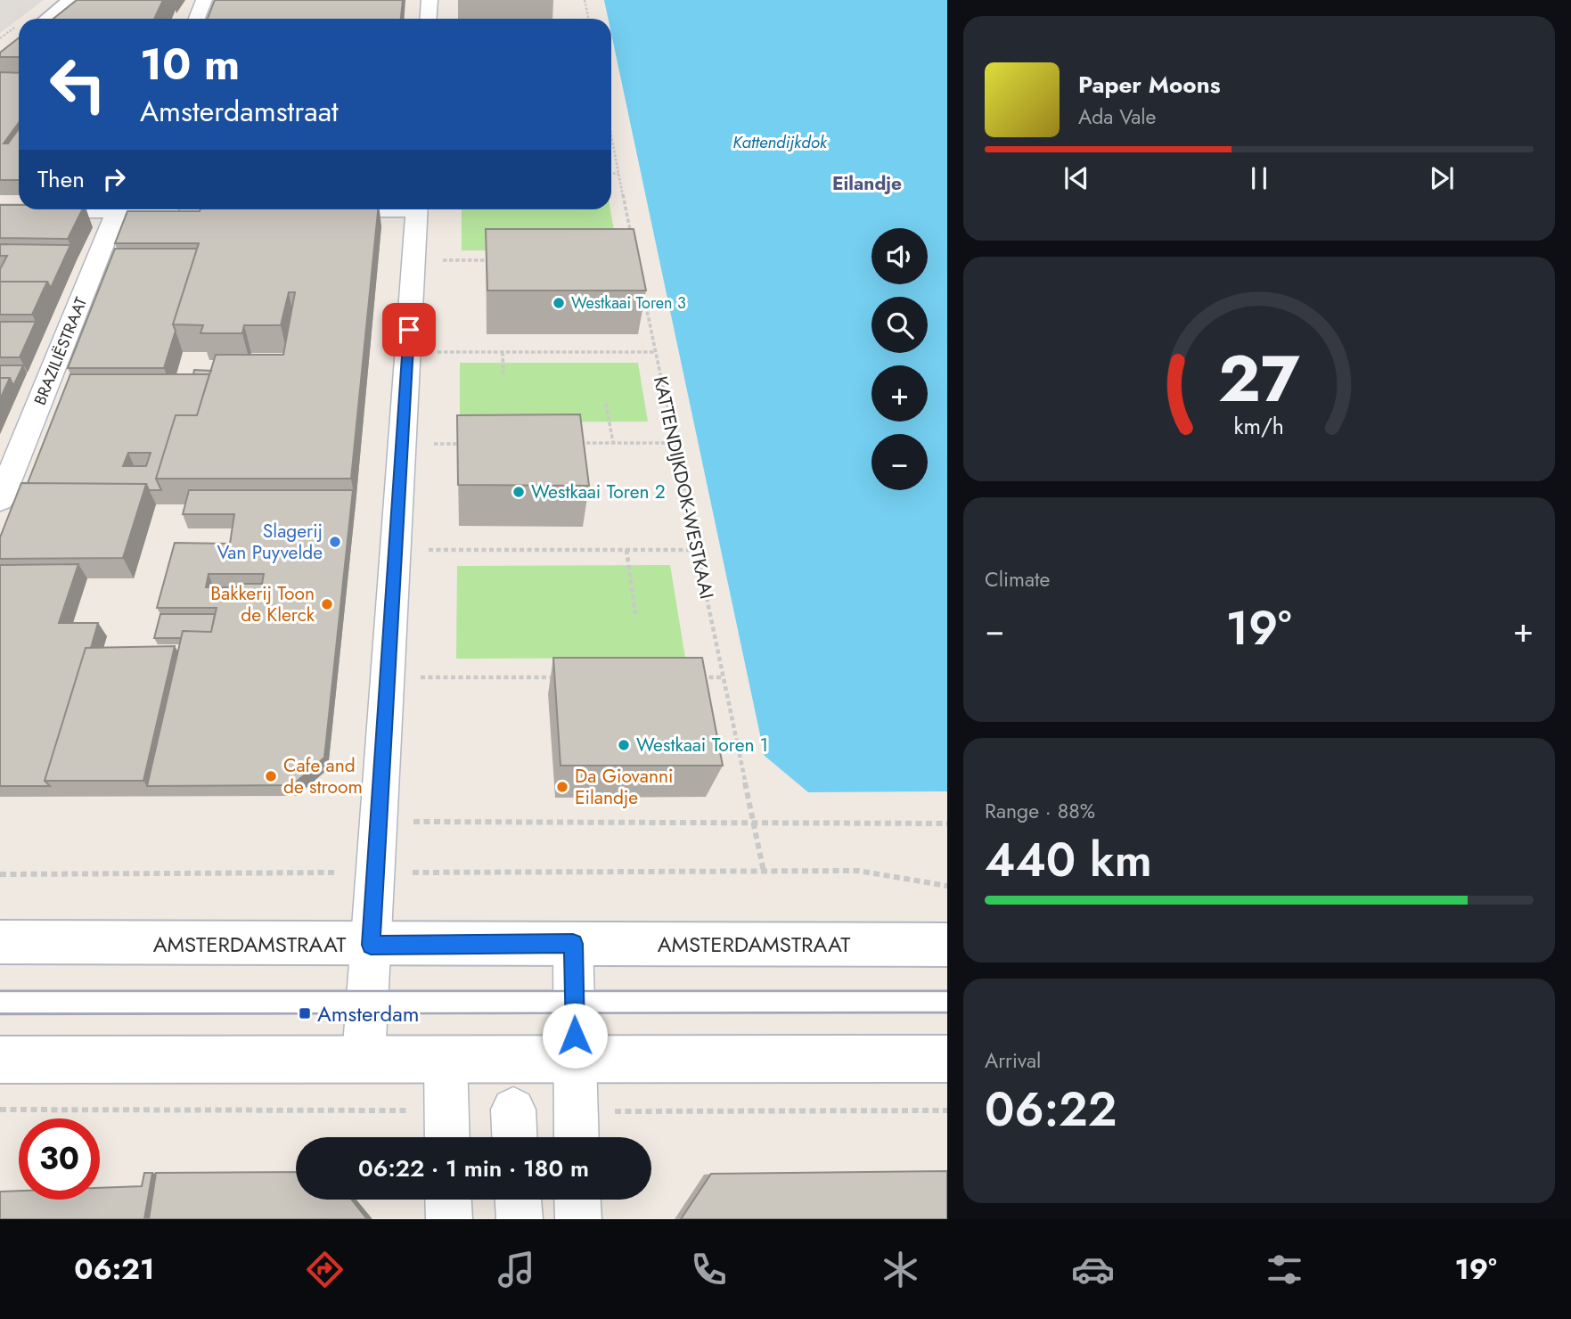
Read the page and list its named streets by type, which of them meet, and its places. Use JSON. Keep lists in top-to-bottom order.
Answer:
{
  "streets": {
    "street": ["BRAZILIËSTRAAT", "AMSTERDAMSTRAAT"],
    "path": ["KATTENDIJKDOK-WESTKAAI"]
  },
  "districts": ["Eilandje"],
  "water": ["Kattendijkdok"],
  "places": {
    "other": [
      "Westkaai Toren 3",
      "Westkaai Toren 2",
      "Slagerij Van Puyvelde",
      "Bakkerij Toon de Klerck",
      "Westkaai Toren 1",
      "Cafe and de stroom",
      "Da Giovanni Eilandje"
    ],
    "transit": ["Amsterdam"]
  },
  "page": {
    "turn": ["10 m", "Amsterdamstraat"],
    "song": ["Paper Moons", "Ada Vale"],
    "then": "Then",
    "map_buttons": ["+", "−"],
    "tile": [
      "Climate",
      ["Range · 88%", "440 km"],
      ["Arrival", "06:22"]
    ],
    "heat": ["−", "19°", "+"],
    "limit": "30",
    "trip": "06:22 · 1 min · 180 m",
    "tabs": ["06:21", "19°"],
    "gauge": ["27", "km/h"]
  }
}
